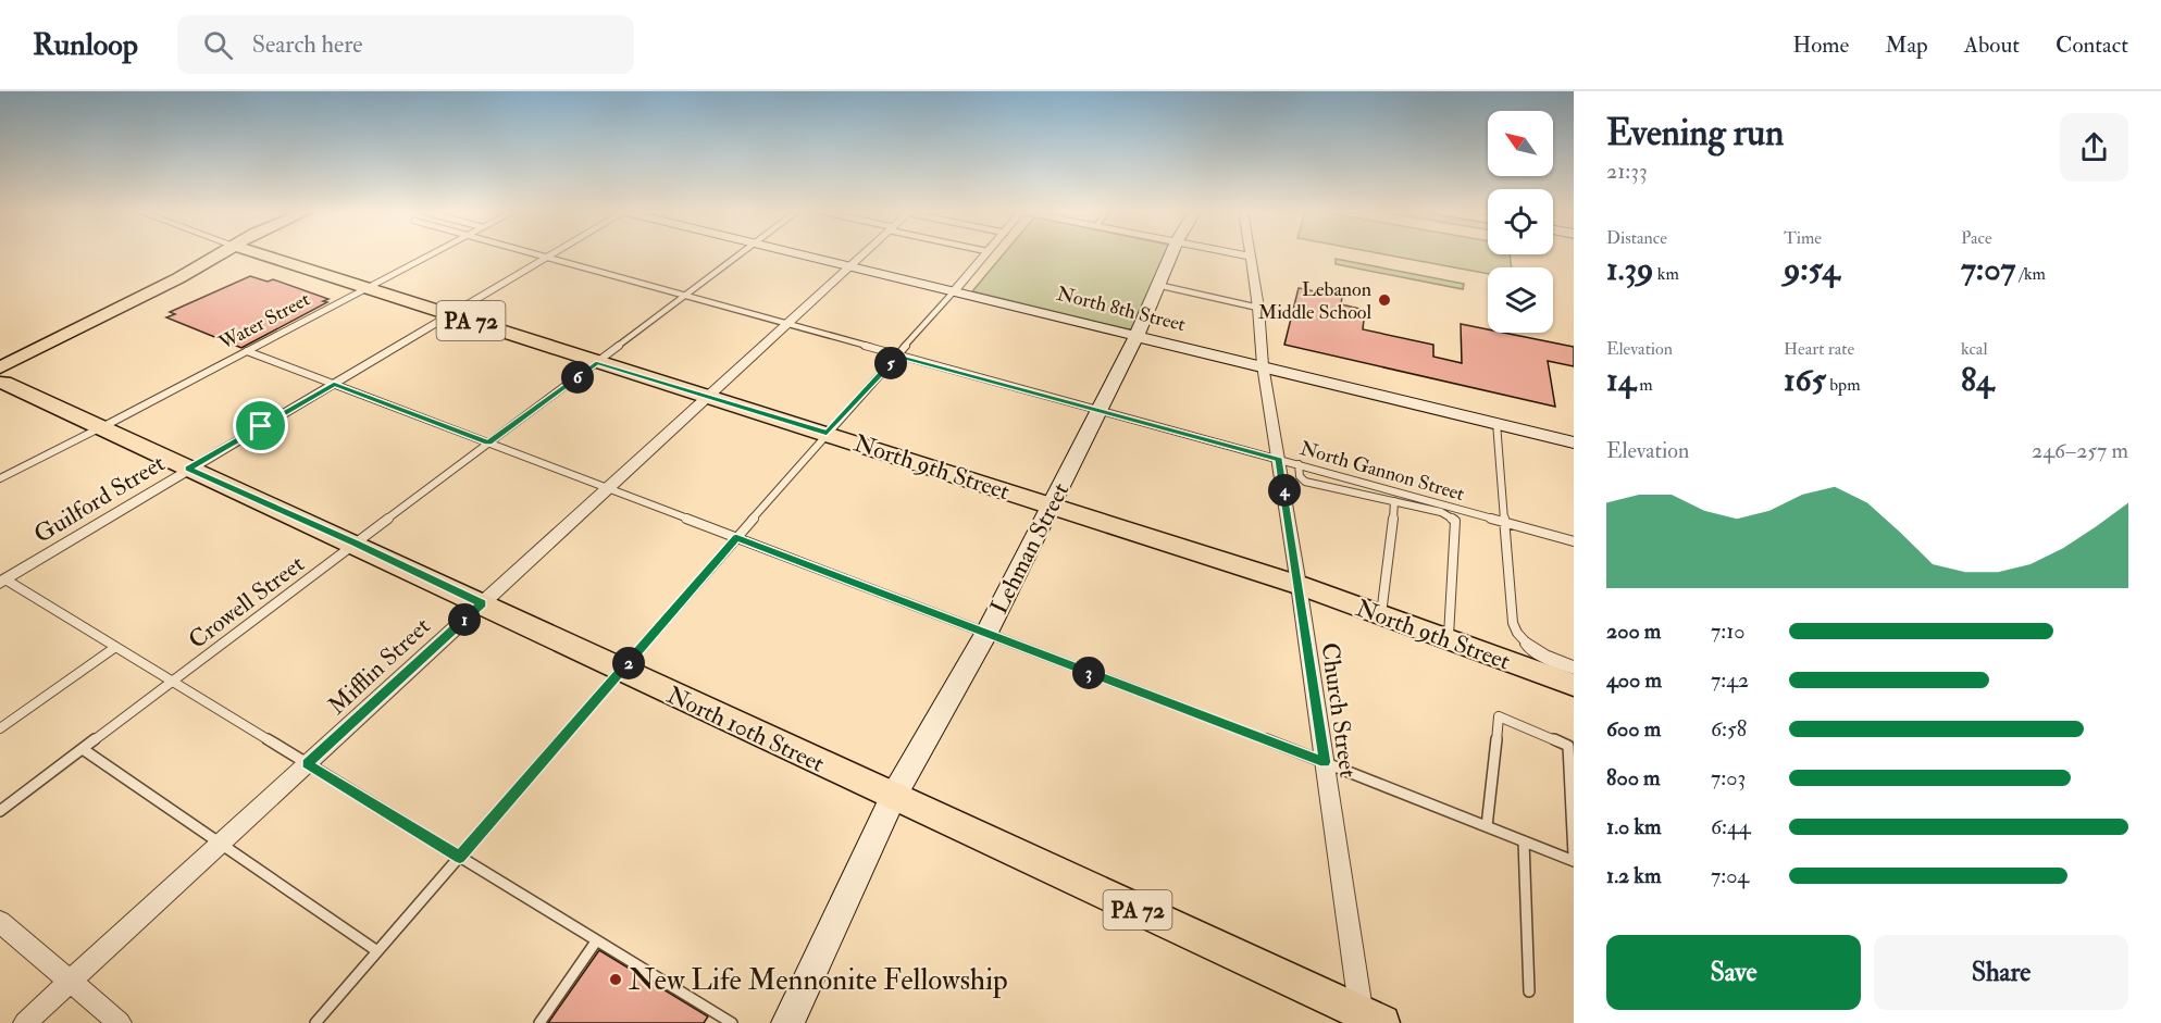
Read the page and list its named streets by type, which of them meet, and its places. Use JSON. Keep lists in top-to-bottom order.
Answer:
{
  "streets": {
    "main road": ["PA 72", "North 9th Street", "North 10th Street"],
    "street": [
      "North 8th Street",
      "Water Street",
      "Guilford Street",
      "Lehman Street",
      "Mifflin Street",
      "Church Street"
    ],
    "lane": ["North Gannon Street", "Crowell Street"]
  },
  "crossings": [
    ["North 8th Street", "Lehman Street"],
    ["North 8th Street", "Mifflin Street"],
    ["North 8th Street", "Church Street"],
    ["Water Street", "North 9th Street"],
    ["Water Street", "North 10th Street"],
    ["PA 72", "North 10th Street"],
    ["North 9th Street", "Guilford Street"],
    ["North 9th Street", "Lehman Street"],
    ["North 9th Street", "Crowell Street"],
    ["North 9th Street", "Mifflin Street"],
    ["North 9th Street", "Church Street"],
    ["North Gannon Street", "Guilford Street"],
    ["North Gannon Street", "Lehman Street"],
    ["North Gannon Street", "Crowell Street"],
    ["North Gannon Street", "Mifflin Street"],
    ["North Gannon Street", "Church Street"],
    ["Guilford Street", "North 10th Street"],
    ["Lehman Street", "North 10th Street"],
    ["Crowell Street", "North 10th Street"],
    ["Mifflin Street", "North 10th Street"],
    ["Church Street", "North 10th Street"]
  ],
  "places": ["Lebanon Middle School", "New Life Mennonite Fellowship"],
  "north": "top left",
  "page": {
    "header": "Runloop",
    "search": "Search here",
    "nav": [
      "Home",
      "Map",
      "About",
      "Contact"
    ],
    "heading": ["Evening run", "21:33"],
    "stats": [
      ["Distance", "1.39 km"],
      ["Time", "9:54"],
      ["Pace", "7:07 /km"],
      ["Elevation", "14 m"],
      ["Heart rate", "165 bpm"],
      ["kcal", "84"]
    ],
    "pins": [
      "5",
      "6",
      "4",
      "1",
      "2",
      "3"
    ],
    "chart": ["Elevation", "246–257 m"],
    "list": [
      {
        "name": "200 m",
        "note": "7:10"
      },
      {
        "name": "400 m",
        "note": "7:42"
      },
      {
        "name": "600 m",
        "note": "6:58"
      },
      {
        "name": "800 m",
        "note": "7:03"
      },
      {
        "name": "1.0 km",
        "note": "6:44"
      },
      {
        "name": "1.2 km",
        "note": "7:04"
      }
    ],
    "buttons": ["Save", "Share"]
  }
}
